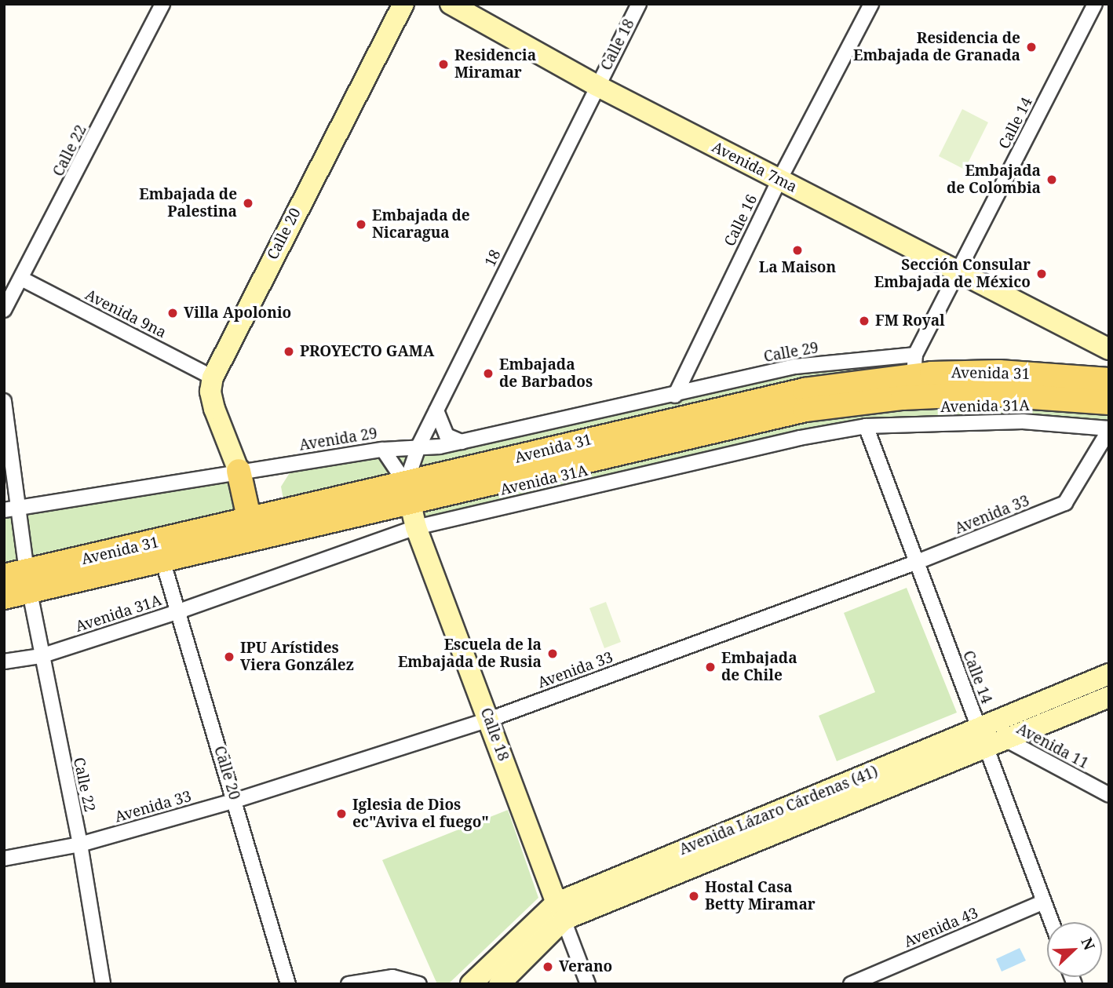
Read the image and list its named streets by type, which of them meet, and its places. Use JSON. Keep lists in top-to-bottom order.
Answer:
{
  "streets": {
    "main road": [
      "Calle 18",
      "Avenida 7ma",
      "Calle 20",
      "Avenida 31",
      "Avenida Lázaro Cárdenas (41)"
    ],
    "street": [
      "Calle 14",
      "Calle 22",
      "Calle 16",
      "18",
      "Avenida 9na",
      "Calle 29",
      "Avenida 31A",
      "Avenida 29",
      "Avenida 33",
      "Avenida 11",
      "Avenida 43"
    ]
  },
  "crossings": [
    ["Calle 18", "Avenida 7ma"],
    ["Calle 18", "18"],
    ["Calle 18", "Avenida 31"],
    ["Calle 18", "Avenida 31A"],
    ["Calle 18", "Avenida 29"],
    ["Calle 18", "Avenida 33"],
    ["Calle 18", "Avenida Lázaro Cárdenas (41)"],
    ["Calle 14", "Avenida 7ma"],
    ["Calle 14", "Calle 29"],
    ["Calle 14", "Avenida 31"],
    ["Calle 14", "Avenida 31A"],
    ["Calle 14", "Avenida 33"],
    ["Calle 14", "Avenida 11"],
    ["Calle 14", "Avenida Lázaro Cárdenas (41)"],
    ["Calle 14", "Avenida 43"],
    ["Calle 22", "Avenida 9na"],
    ["Calle 22", "Avenida 31"],
    ["Calle 22", "Avenida 31A"],
    ["Calle 22", "Avenida 29"],
    ["Calle 22", "Avenida 33"],
    ["Avenida 7ma", "Calle 16"],
    ["Avenida 7ma", "18"],
    ["Calle 16", "Calle 29"],
    ["Calle 16", "Avenida 29"],
    ["Calle 20", "Avenida 9na"],
    ["Calle 20", "Avenida 31"],
    ["Calle 20", "Avenida 31A"],
    ["Calle 20", "Avenida 29"],
    ["Calle 20", "Avenida 33"],
    ["18", "Avenida 29"],
    ["Calle 29", "Avenida 31"],
    ["Calle 29", "Avenida 29"],
    ["Avenida 31A", "Avenida 33"],
    ["Avenida 11", "Avenida Lázaro Cárdenas (41)"]
  ],
  "places": [
    "Residencia de Embajada de Granada",
    "Residencia Miramar",
    "Embajada de Colombia",
    "Embajada de Palestina",
    "Embajada de Nicaragua",
    "La Maison",
    "Sección Consular Embajada de México",
    "Villa Apolonio",
    "FM Royal",
    "PROYECTO GAMA",
    "Embajada de Barbados",
    "Escuela de la Embajada de Rusia",
    "IPU Arístides Viera González",
    "Embajada de Chile",
    "Iglesia de Dios ec\"Aviva el fuego\"",
    "Hostal Casa Betty Miramar",
    "Verano"
  ],
  "north": "top right"
}
